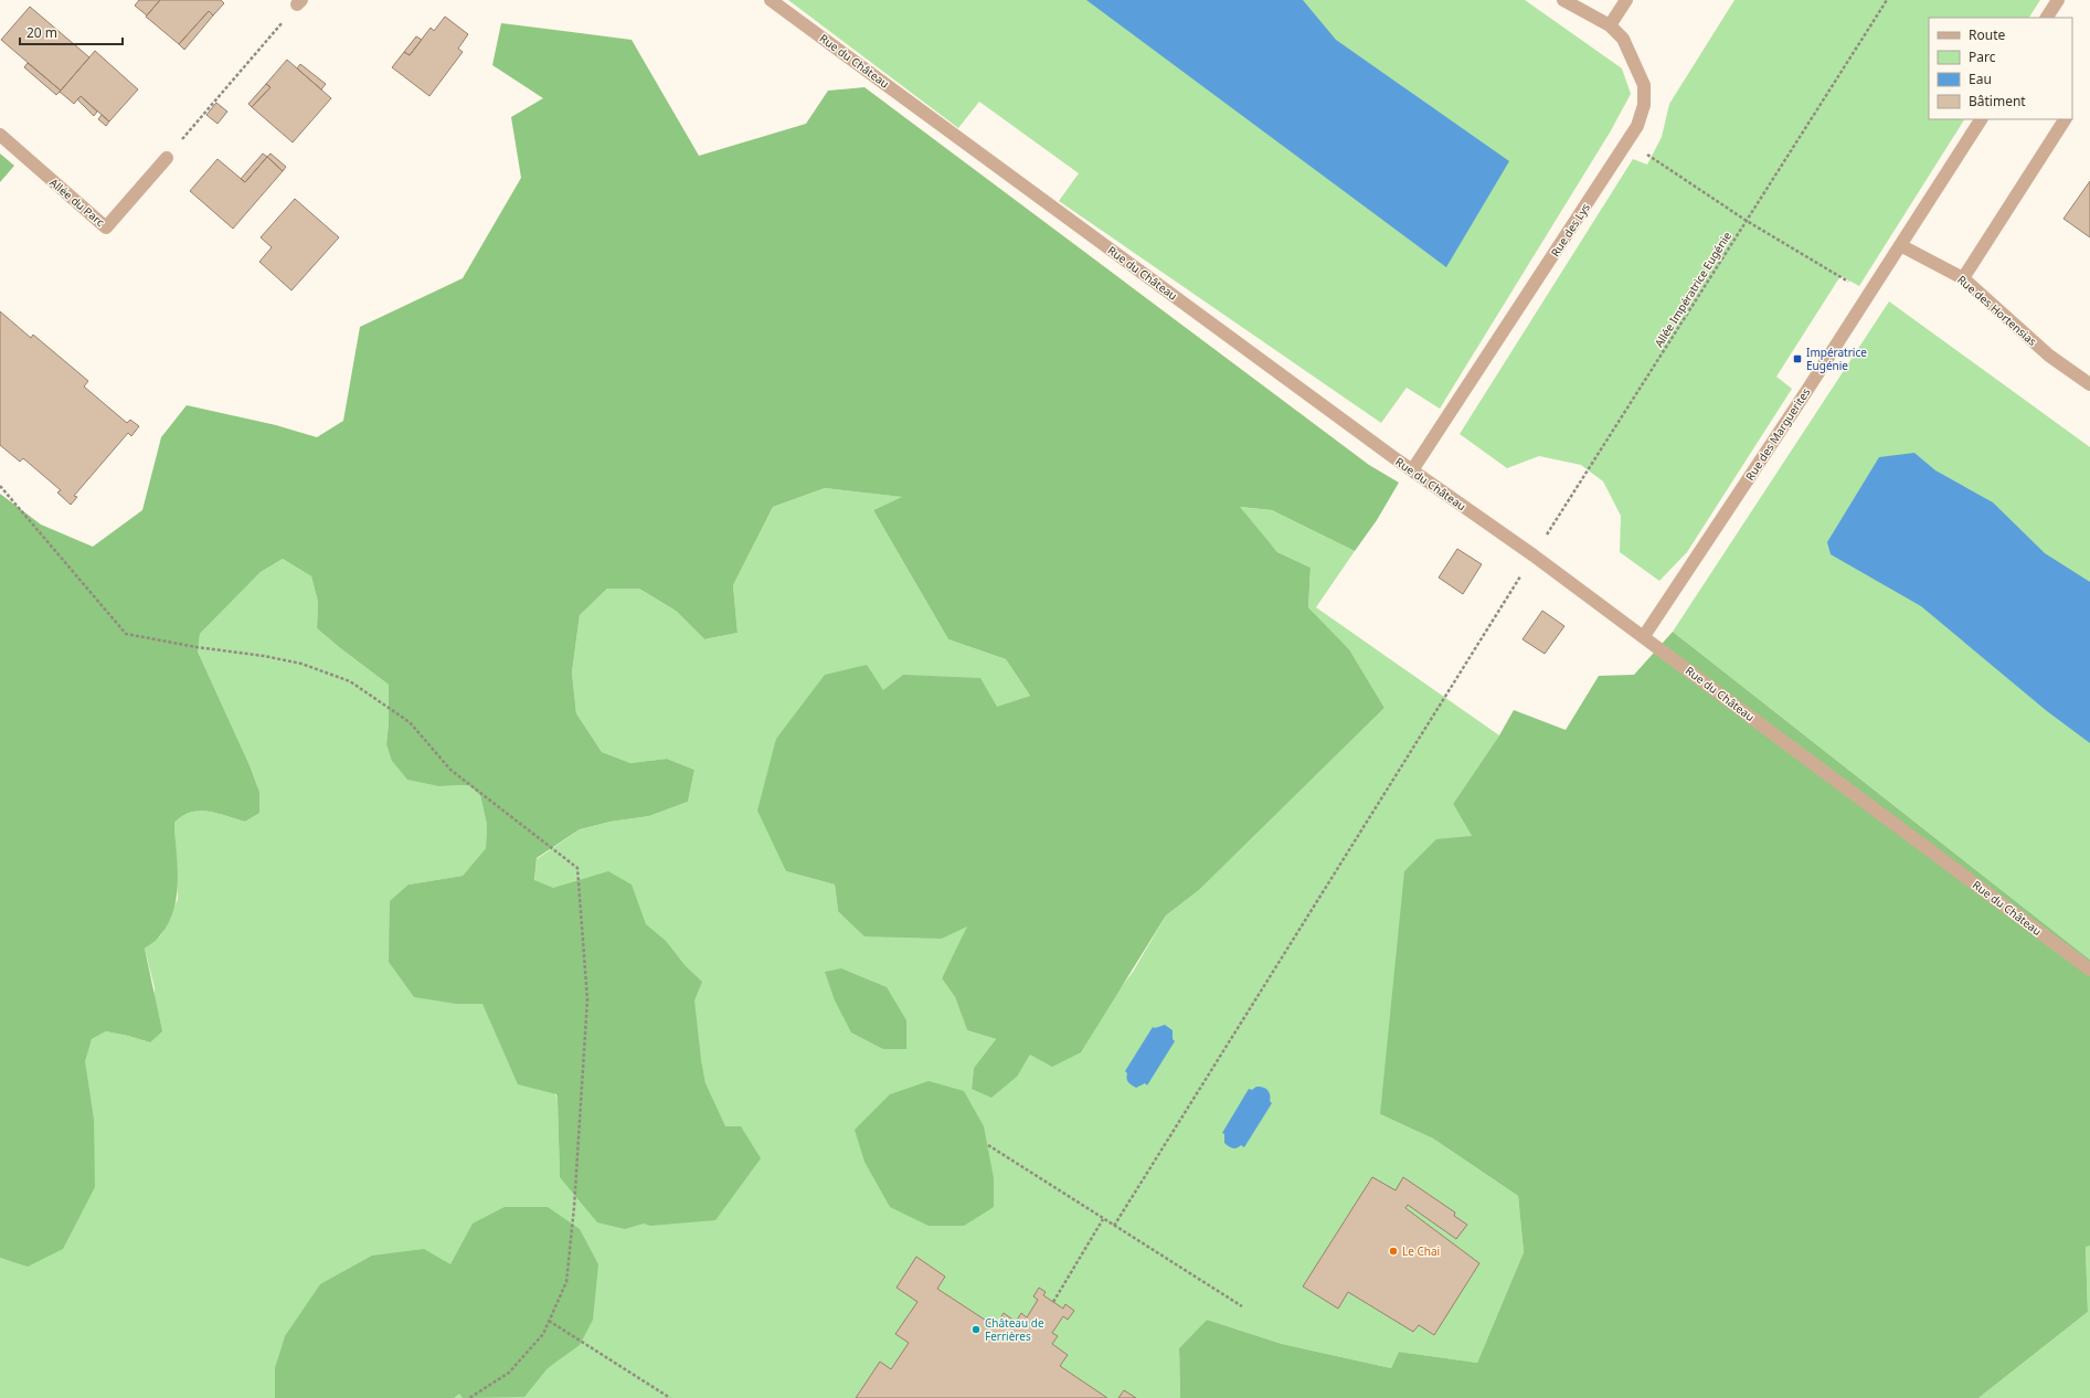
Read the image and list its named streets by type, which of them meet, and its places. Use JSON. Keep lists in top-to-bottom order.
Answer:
{
  "streets": {
    "street": [
      "Rue du Château",
      "Allée du Parc",
      "Rue des Lys",
      "Rue des Hortensias",
      "Rue des Marguerites"
    ],
    "path": ["Allée Impératrice Eugénie"]
  },
  "crossings": [
    ["Rue du Château", "Rue des Lys"],
    ["Rue du Château", "Allée Impératrice Eugénie"],
    ["Rue du Château", "Rue des Marguerites"],
    ["Rue des Hortensias", "Rue des Marguerites"]
  ],
  "places": {
    "transit": ["Impératrice Eugénie"],
    "other": ["Le Chai", "Château de Ferrières"]
  },
  "legend": [
    "Route",
    "Parc",
    "Eau",
    "Bâtiment"
  ],
  "scale_bar": "20 m"
}
